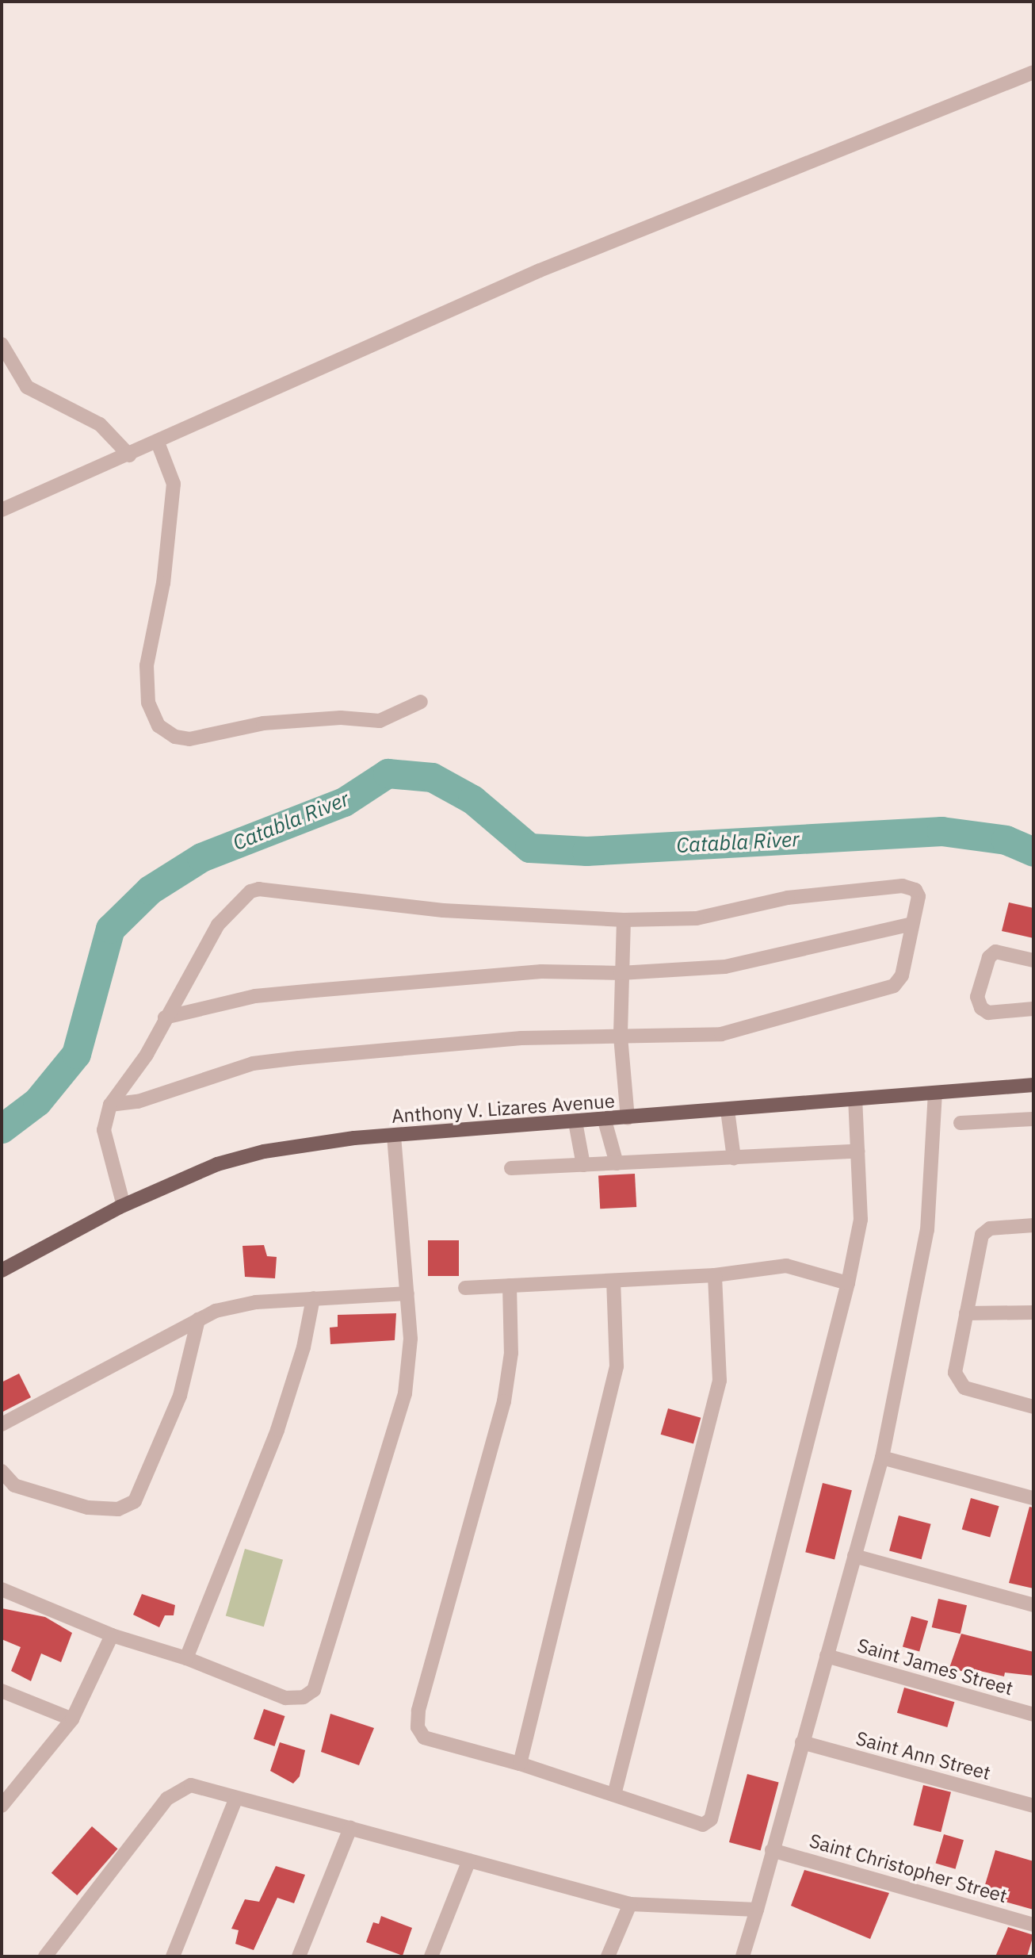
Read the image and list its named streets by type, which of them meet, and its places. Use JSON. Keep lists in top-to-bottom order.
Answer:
{
  "streets": {
    "main road": ["Anthony V. Lizares Avenue"],
    "street": ["Saint James Street", "Saint Ann Street", "Saint Christopher Street"]
  },
  "water": ["Catabla River"]
}
